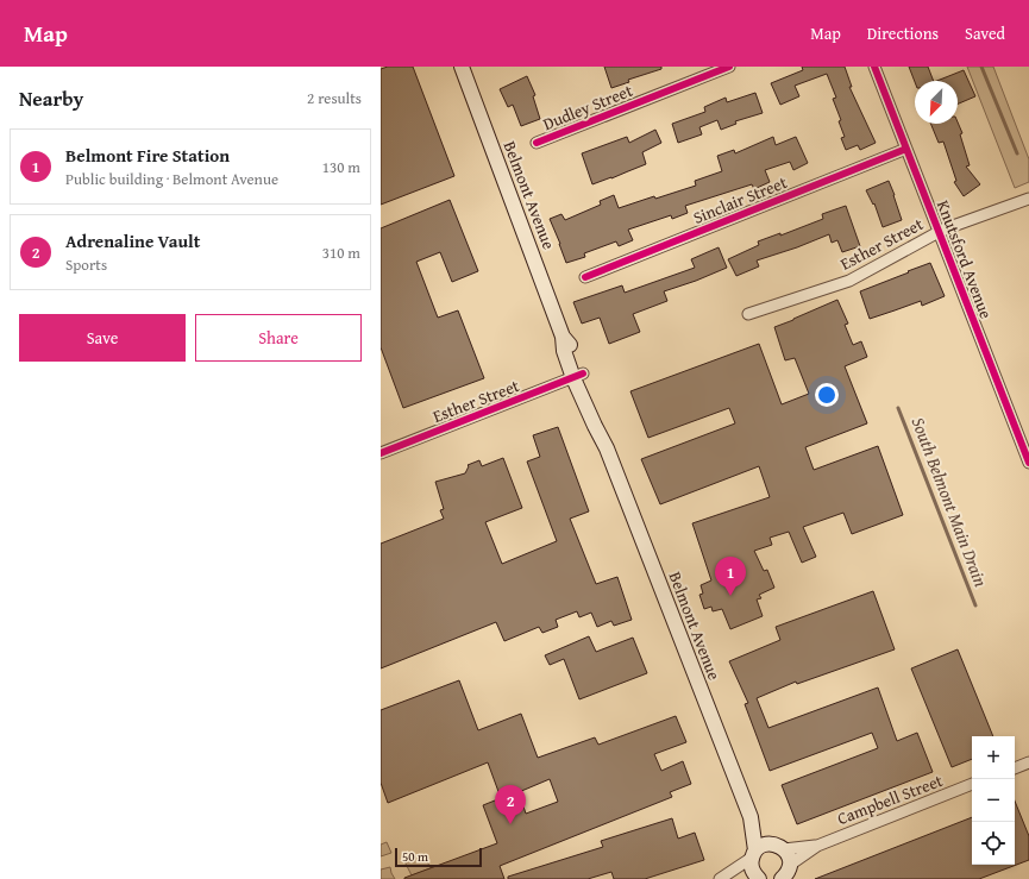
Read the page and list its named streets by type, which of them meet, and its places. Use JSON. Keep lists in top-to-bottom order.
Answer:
{
  "streets": {
    "main road": ["Belmont Avenue"],
    "street": [
      "Dudley Street",
      "Sinclair Street",
      "Esther Street",
      "Knutsford Avenue",
      "Campbell Street"
    ]
  },
  "crossings": [
    ["Belmont Avenue", "Esther Street"],
    ["Belmont Avenue", "Campbell Street"],
    ["Sinclair Street", "Knutsford Avenue"],
    ["Esther Street", "Knutsford Avenue"]
  ],
  "water": ["South Belmont Main Drain"],
  "scale_bar": "50 m",
  "north": "bottom left",
  "page": {
    "header": "Map",
    "nav": ["Map", "Directions", "Saved"],
    "heading": ["Nearby", "2 results"],
    "list": [
      {
        "mark": "1",
        "name": "Belmont Fire Station",
        "note": "Public building · Belmont Avenue",
        "value": "130 m"
      },
      {
        "mark": "2",
        "name": "Adrenaline Vault",
        "note": "Sports",
        "value": "310 m"
      }
    ],
    "buttons": ["Save", "Share"],
    "pins": ["1", "2"],
    "map_buttons": ["+", "−"],
    "scale": "50 m"
  }
}
